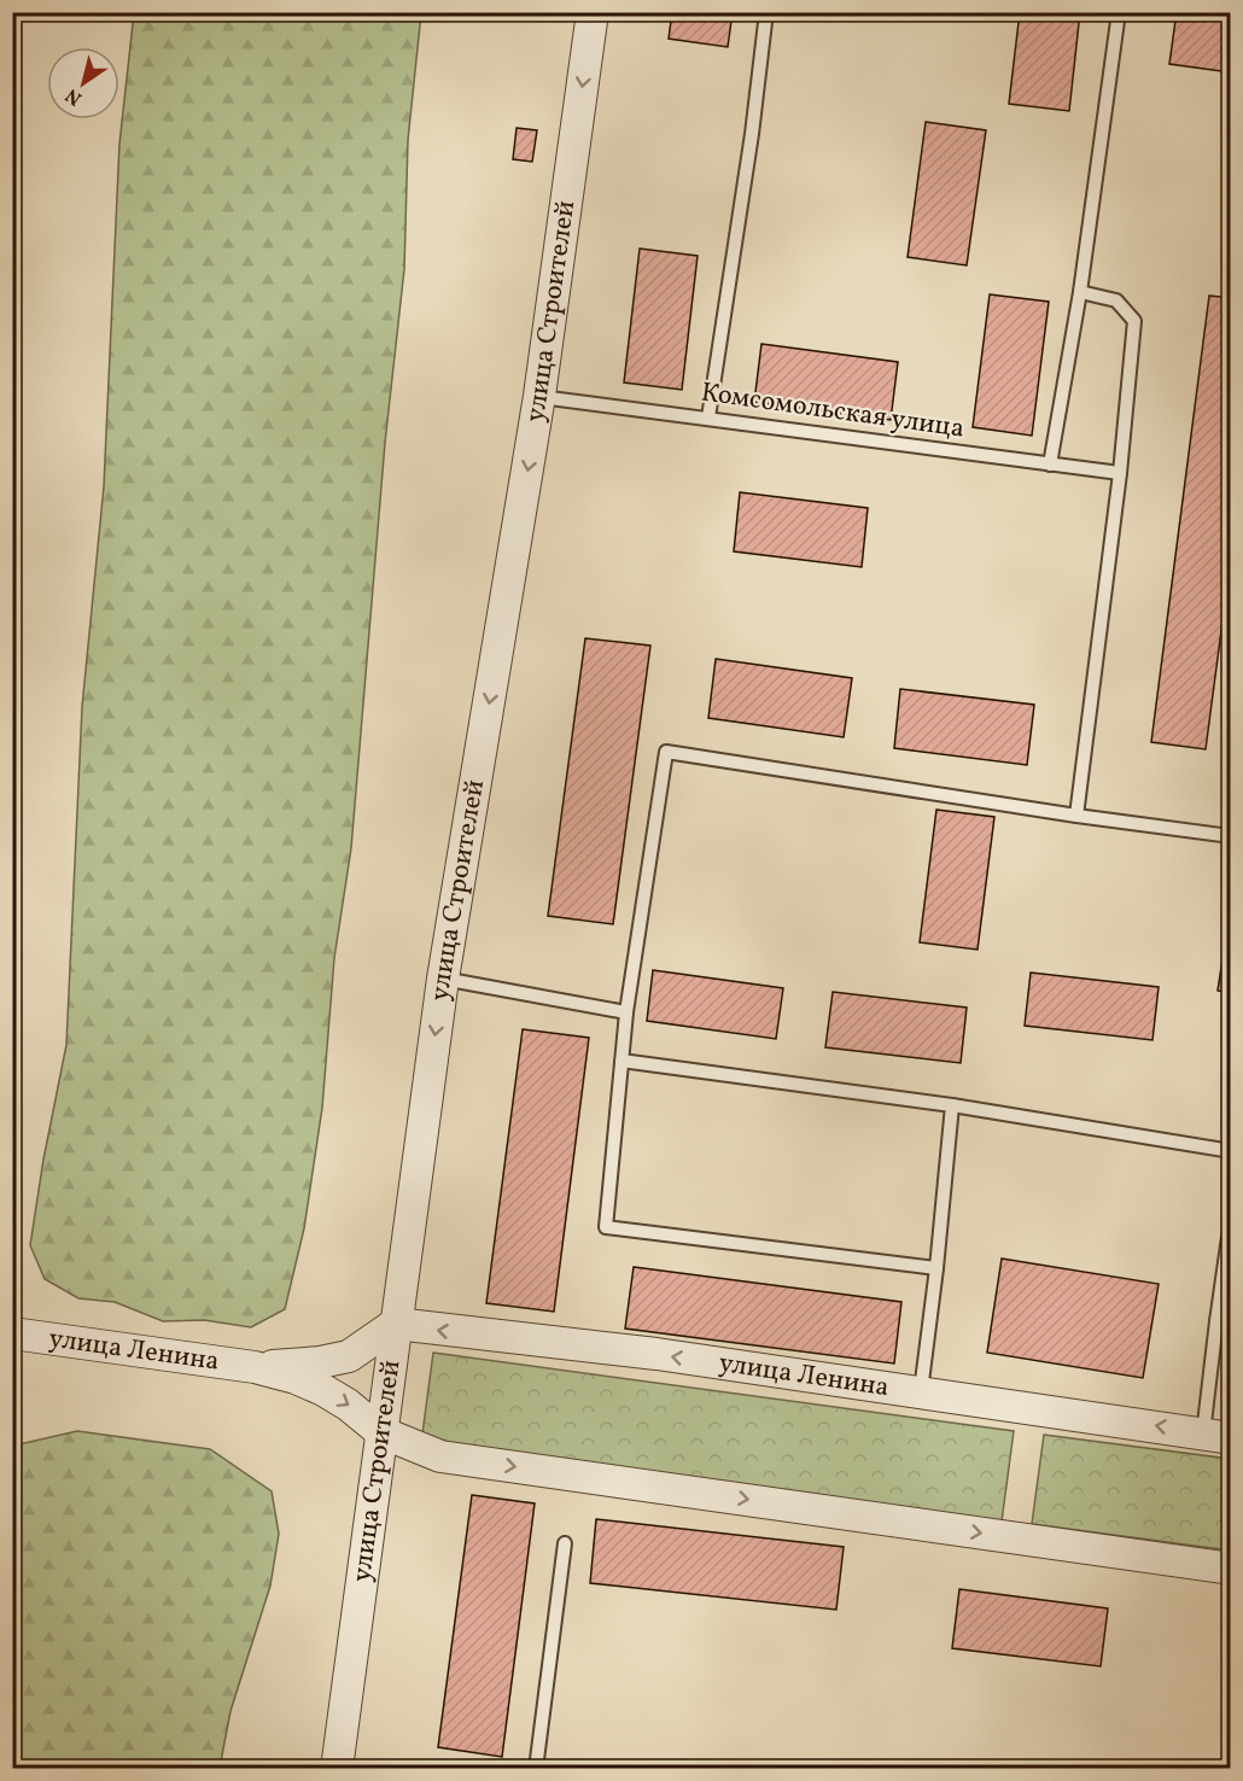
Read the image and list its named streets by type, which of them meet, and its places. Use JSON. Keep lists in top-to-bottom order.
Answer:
{
  "streets": {
    "street": ["улица Строителей", "улица Ленина"],
    "lane": ["Комсомольская улица"]
  },
  "crossings": [
    ["улица Строителей", "Комсомольская улица"],
    ["улица Строителей", "улица Ленина"]
  ],
  "one_way": ["улица Строителей"],
  "north": "bottom left"
}
